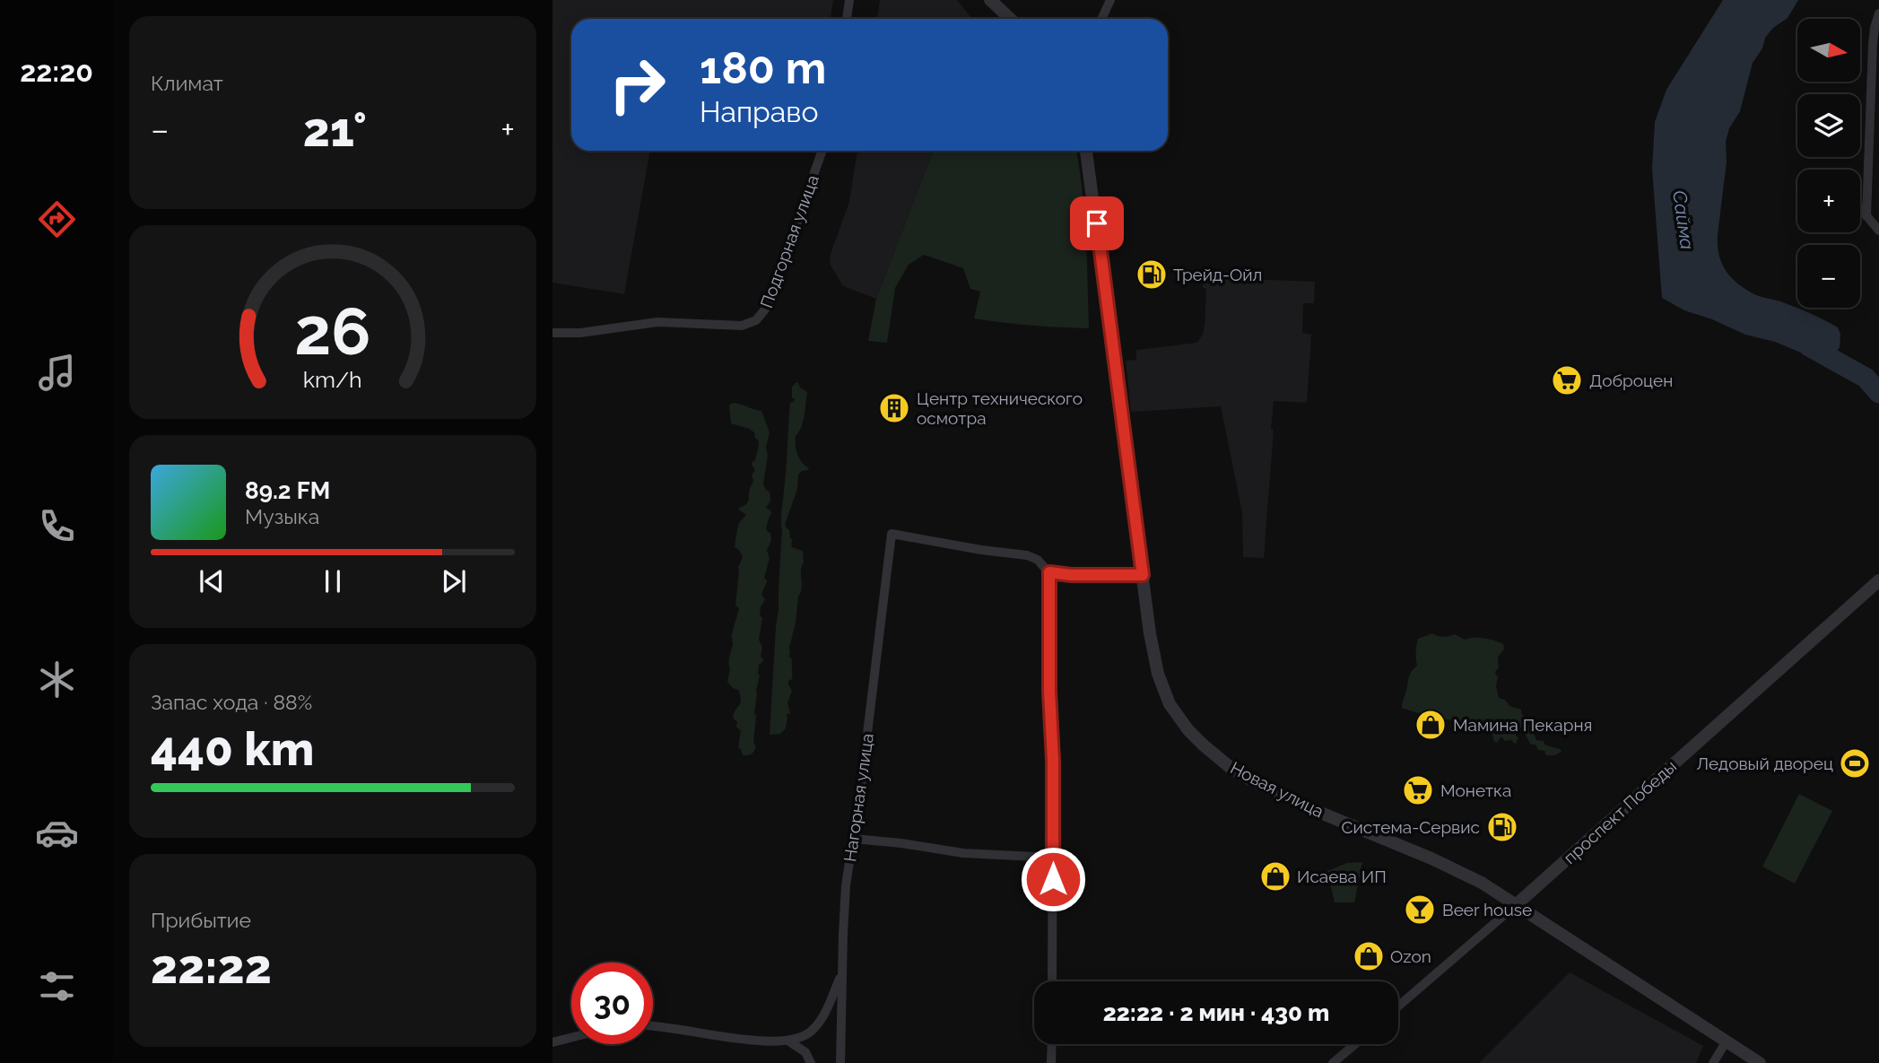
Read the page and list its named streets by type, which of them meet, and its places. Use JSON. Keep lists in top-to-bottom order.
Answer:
{
  "streets": {
    "street": [
      "Подгорная улица",
      "Новая улица",
      "Нагорная улица",
      "проспект Победы"
    ]
  },
  "crossings": [
    ["Новая улица", "проспект Победы"]
  ],
  "water": ["Сайма"],
  "places": {
    "fuel station": ["Трейд-Ойл", "Система-Сервис"],
    "supermarket": ["Доброцен", "Монетка"],
    "building": ["Центр технического осмотра"],
    "shop": ["Мамина Пекарня", "Исаева ИП", "Ozon"],
    "sports": ["Ледовый дворец"],
    "bar": ["Beer house"]
  },
  "north": "right",
  "page": {
    "tabs": "22:20",
    "tile": [
      "Климат",
      ["Запас хода · 88%", "440 km"],
      ["Прибытие", "22:22"]
    ],
    "map_buttons": ["+", "−"],
    "turn": ["180 m", "Направо"],
    "heat": ["−", "21°", "+"],
    "song": ["89.2 FM", "Музыка"],
    "limit": "30",
    "trip": "22:22 · 2 мин · 430 m",
    "gauge": ["26", "km/h"]
  }
}
